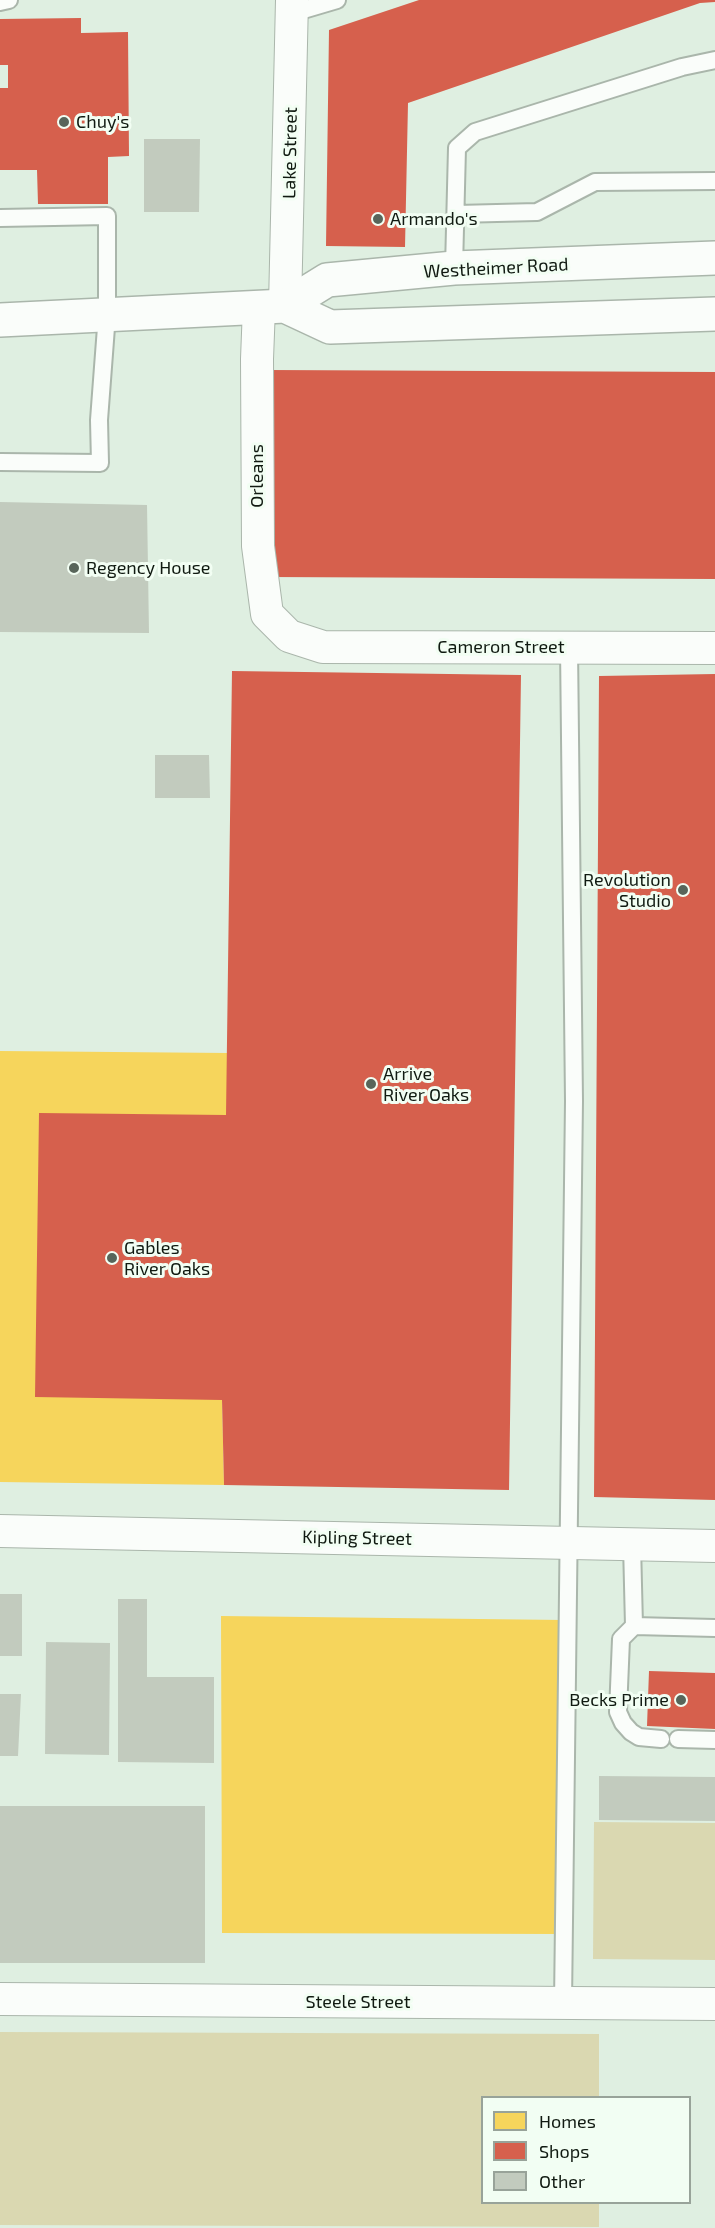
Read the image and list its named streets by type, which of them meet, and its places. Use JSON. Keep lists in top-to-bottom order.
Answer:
{
  "streets": {
    "main road": ["Westheimer Road"],
    "street": [
      "Lake Street",
      "Orleans",
      "Cameron Street",
      "Kipling Street",
      "Steele Street"
    ]
  },
  "crossings": [
    ["Lake Street", "Westheimer Road"],
    ["Lake Street", "Orleans"],
    ["Westheimer Road", "Orleans"],
    ["Orleans", "Cameron Street"]
  ],
  "places": [
    "Chuy's",
    "Armando's",
    "Regency House",
    "Revolution Studio",
    "Arrive River Oaks",
    "Gables River Oaks",
    "Becks Prime"
  ],
  "legend": ["Homes", "Shops", "Other"]
}
